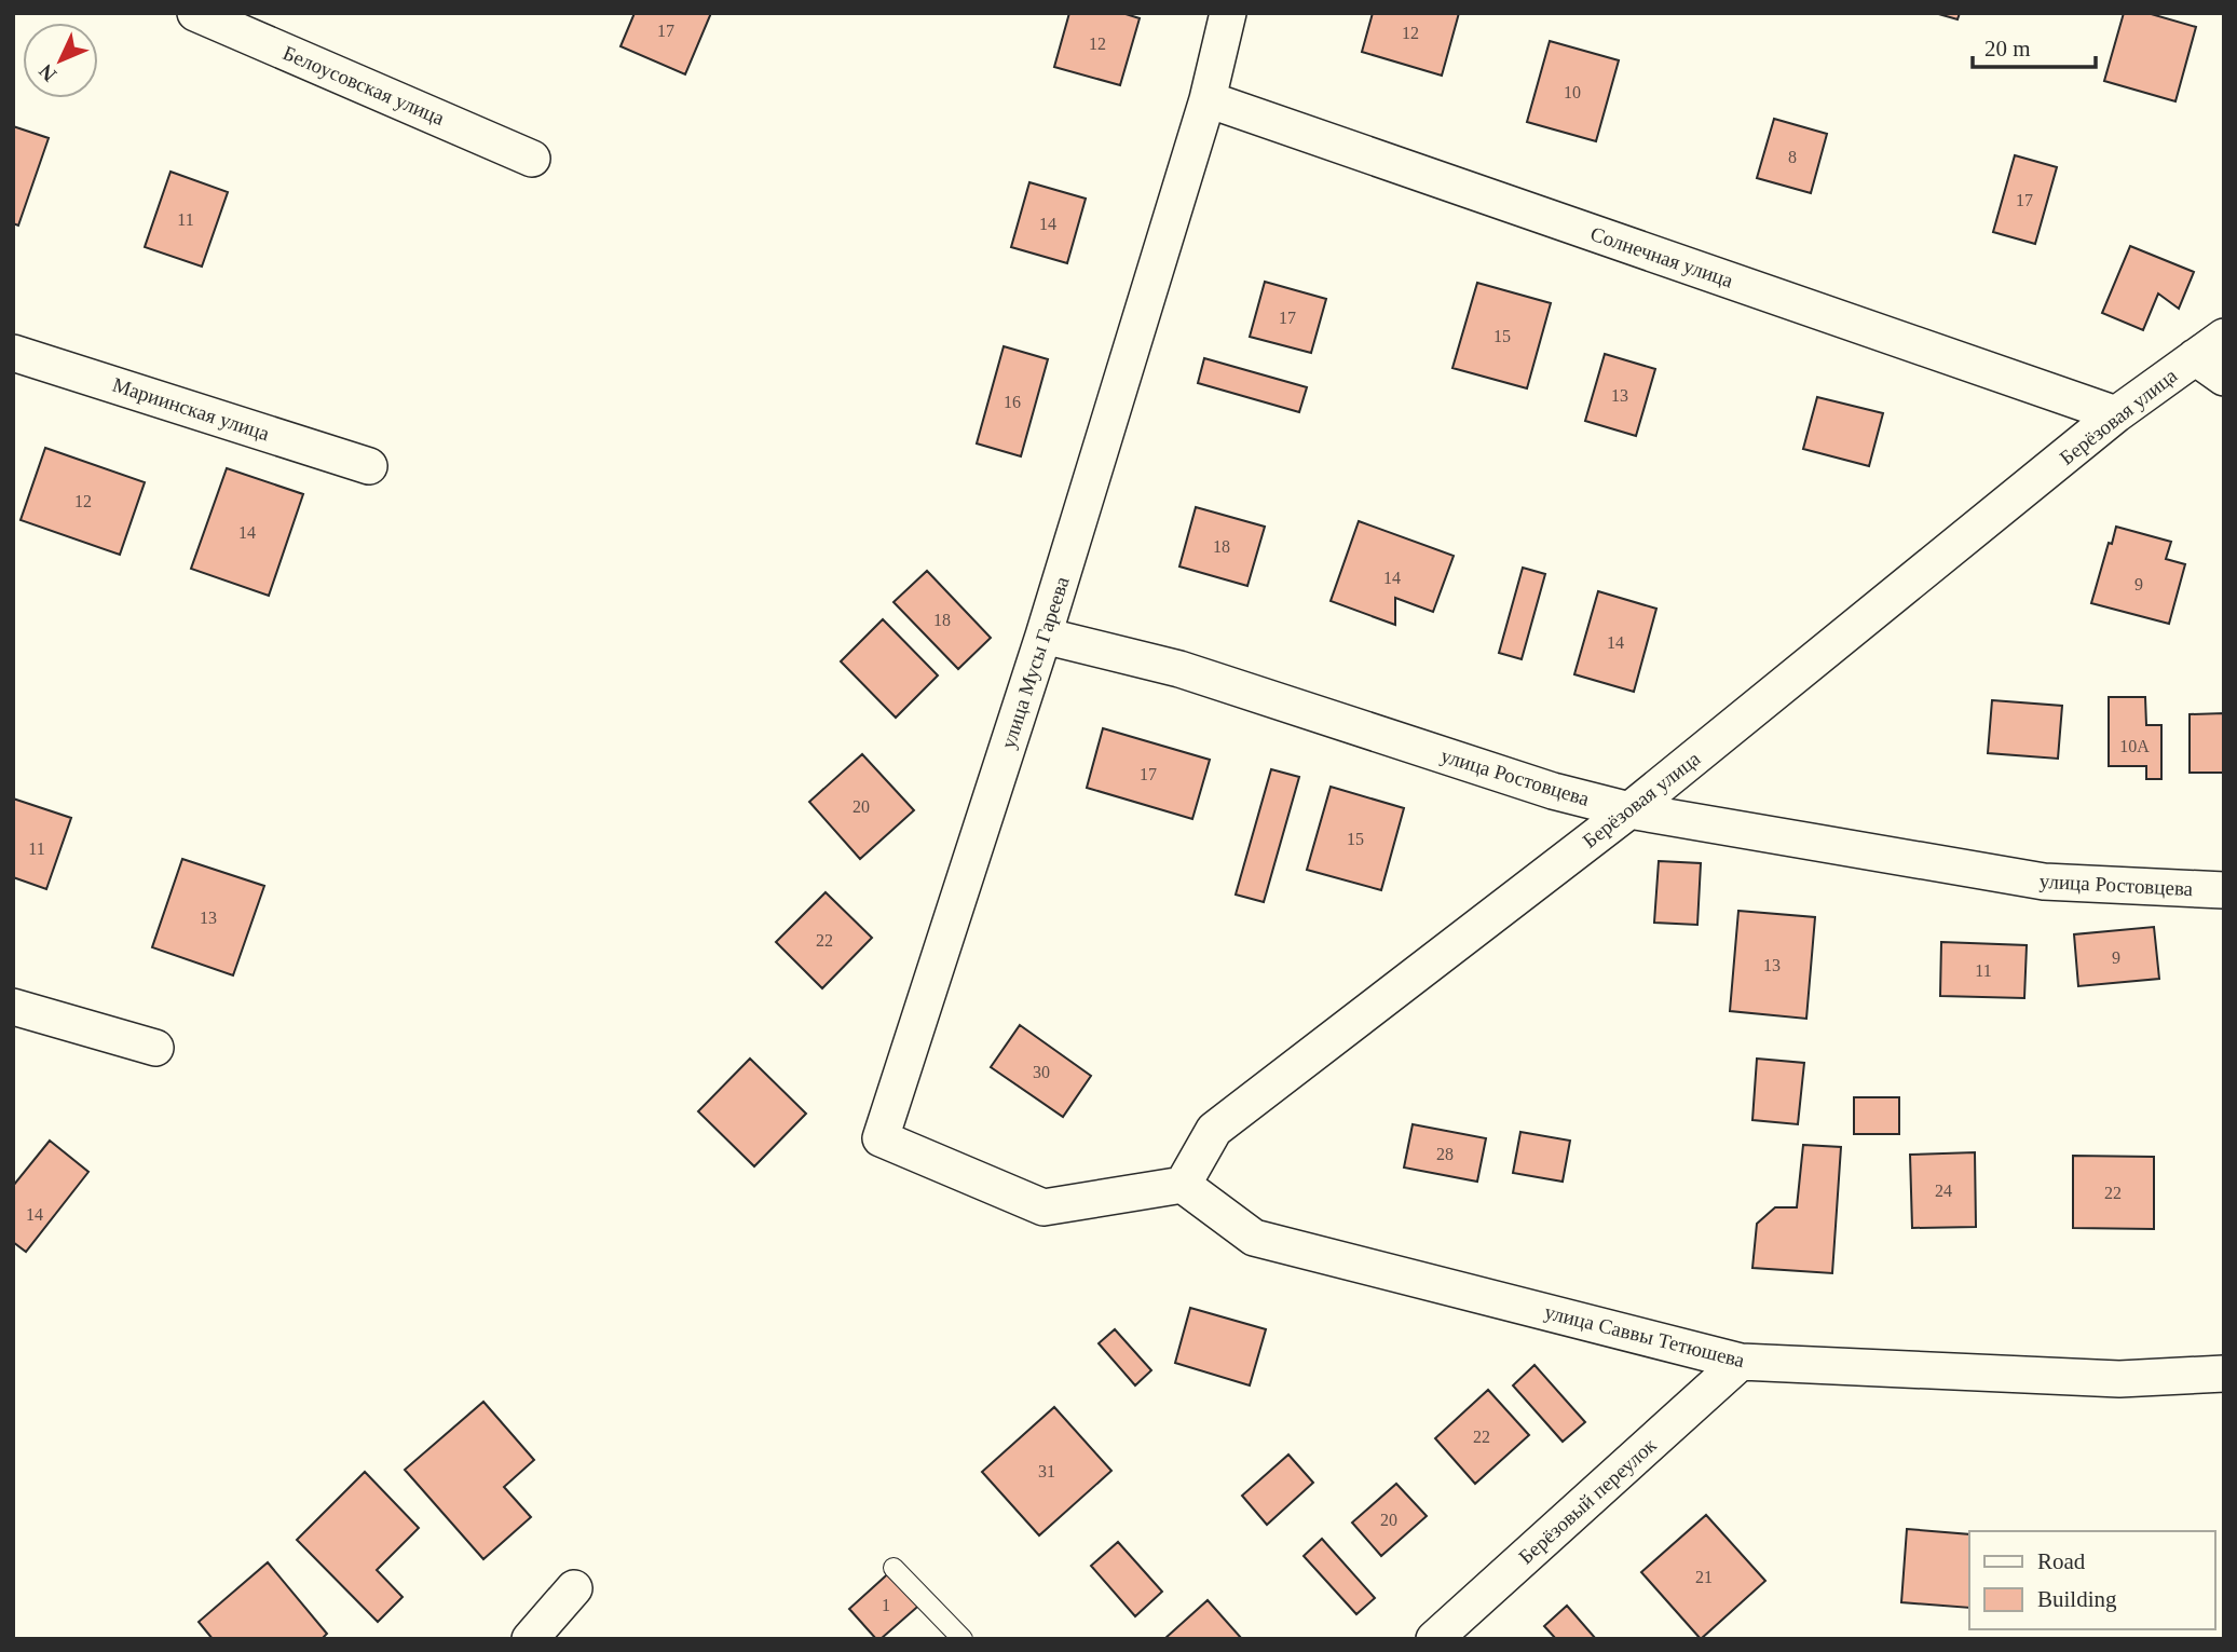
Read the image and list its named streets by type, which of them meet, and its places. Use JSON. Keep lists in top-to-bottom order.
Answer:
{
  "streets": {
    "street": [
      "Белоусовская улица",
      "Солнечная улица",
      "Мариинская улица",
      "Берёзовая улица",
      "улица Мусы Гареева",
      "улица Ростовцева",
      "улица Саввы Тетюшева",
      "Берёзовый переулок"
    ]
  },
  "crossings": [
    ["Солнечная улица", "Берёзовая улица"],
    ["Солнечная улица", "улица Мусы Гареева"],
    ["Берёзовая улица", "улица Мусы Гареева"],
    ["Берёзовая улица", "улица Ростовцева"],
    ["Берёзовая улица", "улица Саввы Тетюшева"],
    ["улица Мусы Гареева", "улица Ростовцева"],
    ["улица Мусы Гареева", "улица Саввы Тетюшева"],
    ["улица Саввы Тетюшева", "Берёзовый переулок"]
  ],
  "house_numbers": [
    "17",
    "12",
    "12",
    "10",
    "8",
    "17",
    "11",
    "14",
    "17",
    "15",
    "13",
    "16",
    "12",
    "14",
    "18",
    "14",
    "9",
    "18",
    "14",
    "10А",
    "17",
    "20",
    "15",
    "11",
    "13",
    "22",
    "9",
    "13",
    "11",
    "30",
    "28",
    "24",
    "22",
    "14",
    "22",
    "31",
    "20",
    "21",
    "1"
  ],
  "legend": ["Road", "Building"],
  "scale_bar": "20 m",
  "north": "bottom left"
}
